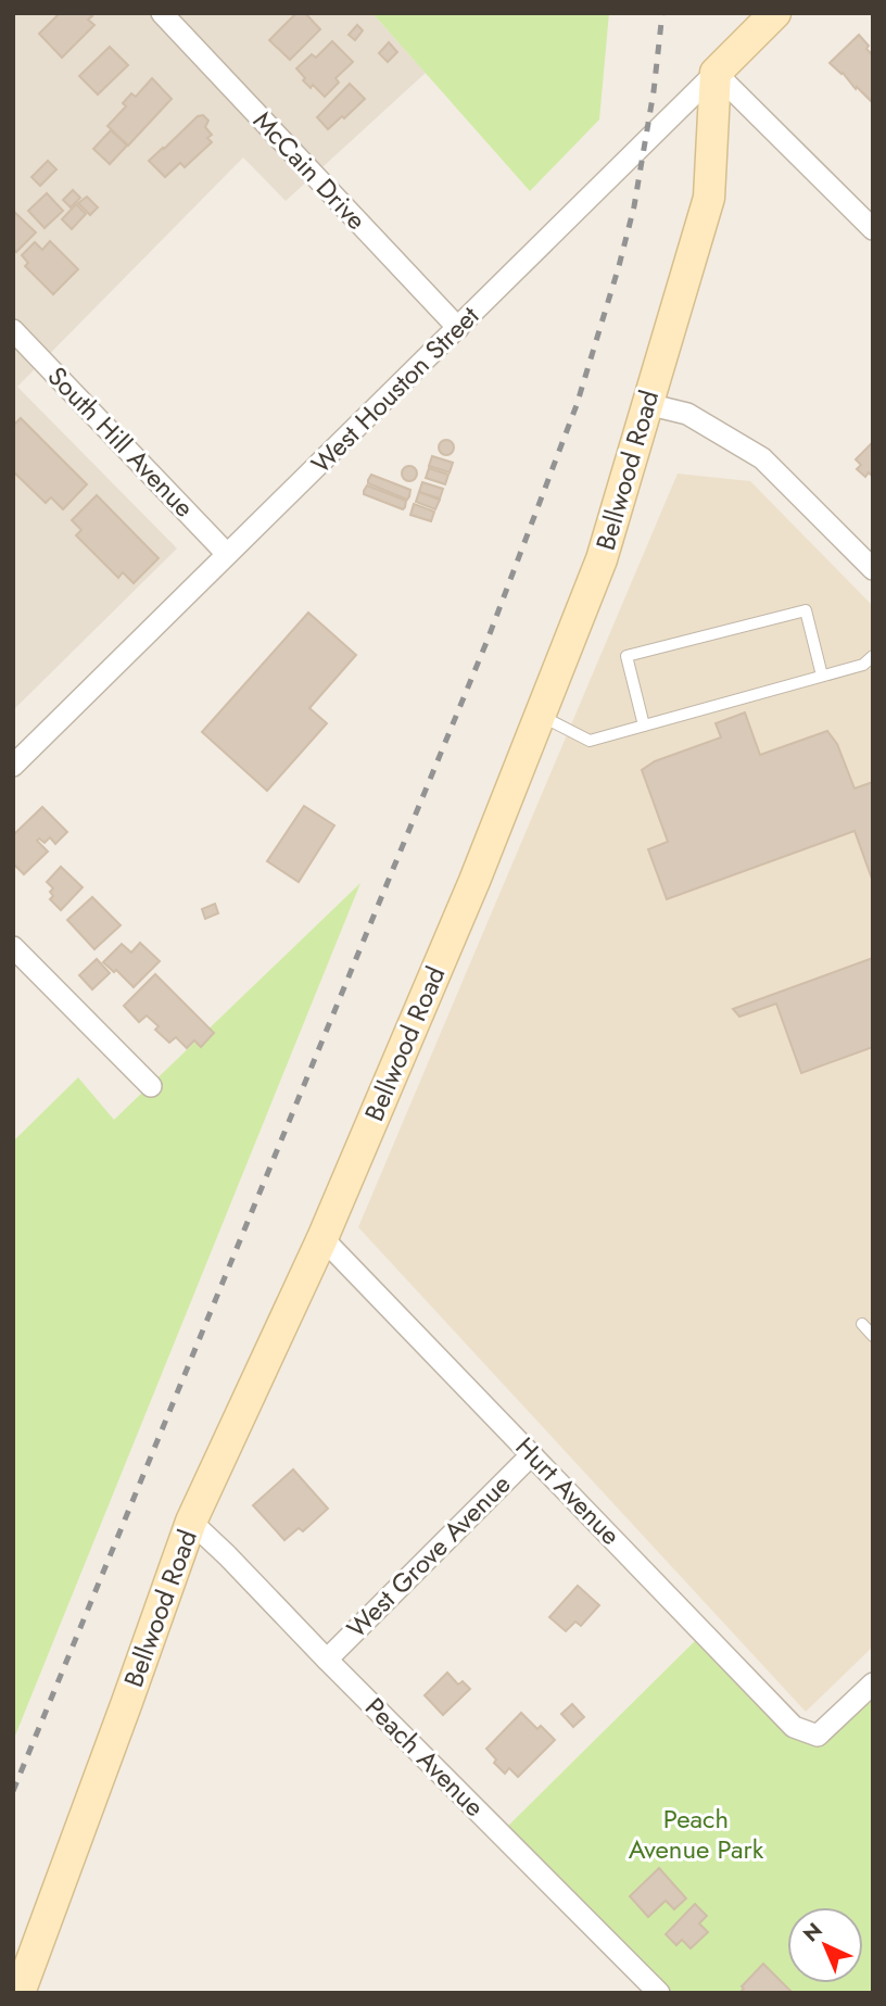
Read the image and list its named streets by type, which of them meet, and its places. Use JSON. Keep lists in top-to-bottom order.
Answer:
{
  "streets": {
    "street": [
      "McCain Drive",
      "West Houston Street",
      "South Hill Avenue",
      "Bellwood Road",
      "Hurt Avenue",
      "West Grove Avenue",
      "Peach Avenue"
    ]
  },
  "crossings": [
    ["McCain Drive", "West Houston Street"],
    ["West Houston Street", "South Hill Avenue"],
    ["West Houston Street", "Bellwood Road"],
    ["Bellwood Road", "Hurt Avenue"],
    ["Bellwood Road", "Peach Avenue"],
    ["Hurt Avenue", "West Grove Avenue"],
    ["West Grove Avenue", "Peach Avenue"]
  ],
  "parks": ["Peach Avenue Park"],
  "north": "top left"
}
